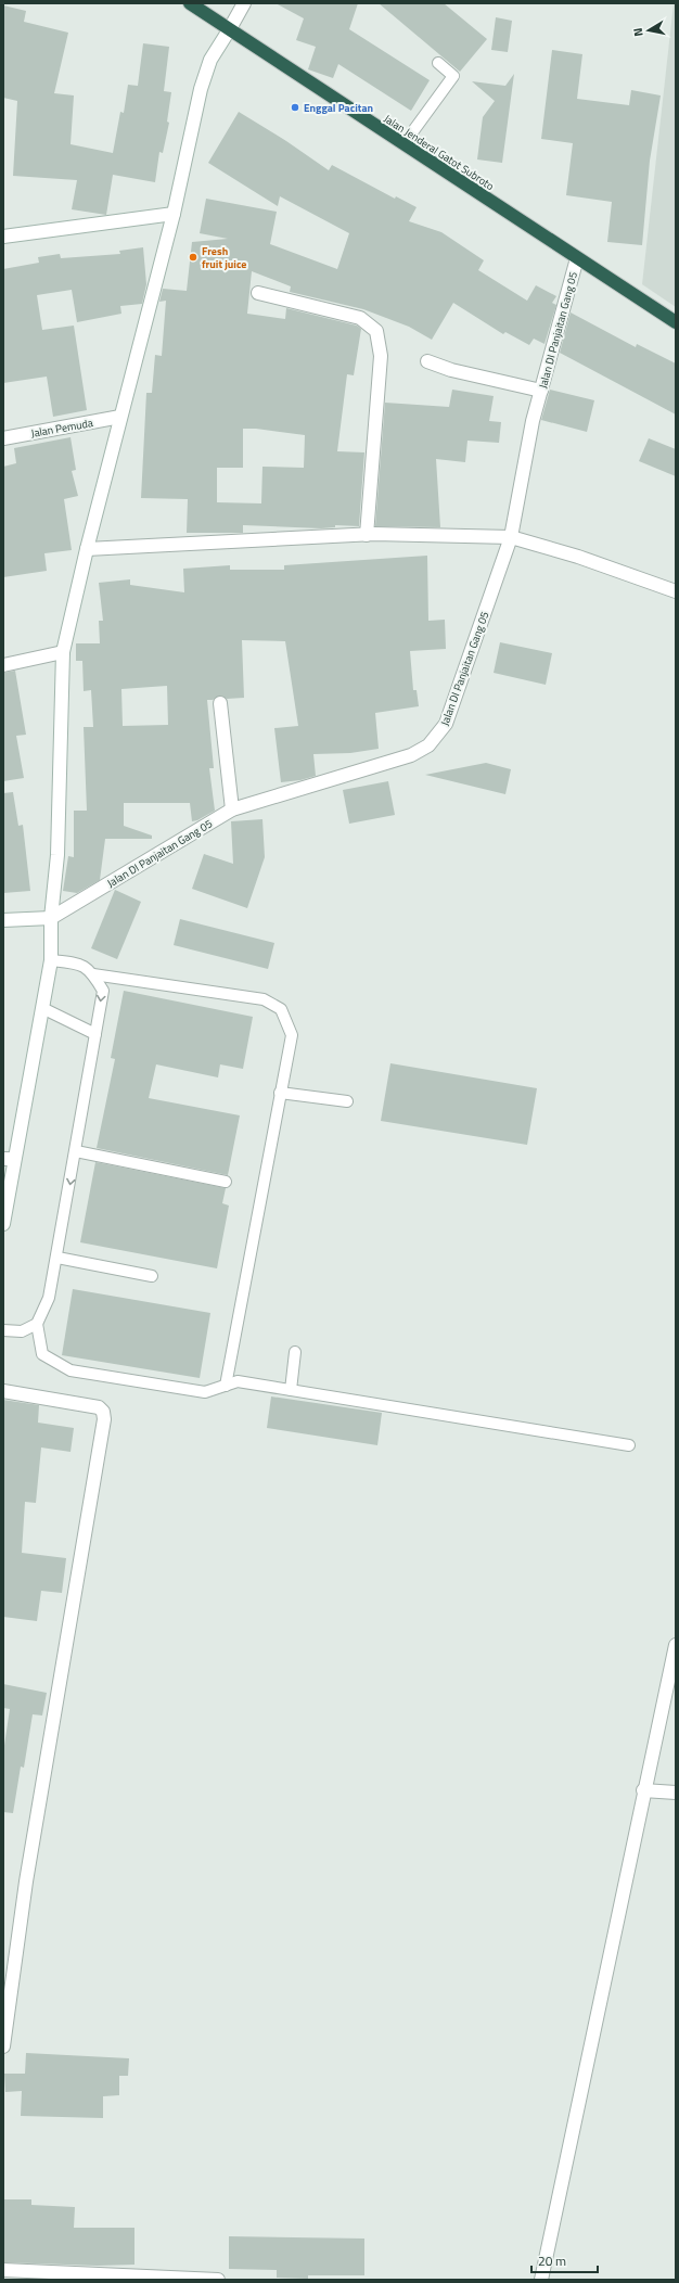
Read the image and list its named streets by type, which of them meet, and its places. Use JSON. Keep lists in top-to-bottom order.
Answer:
{
  "streets": {
    "highway": ["Jalan Jenderal Gatot Subroto"],
    "street": ["Jalan DI Panjaitan Gang 05", "Jalan Pemuda"]
  },
  "crossings": [
    ["Jalan Jenderal Gatot Subroto", "Jalan DI Panjaitan Gang 05"]
  ],
  "places": ["Enggal Pacitan", "Fresh fruit juice"],
  "scale_bar": "20 m",
  "north": "left"
}
